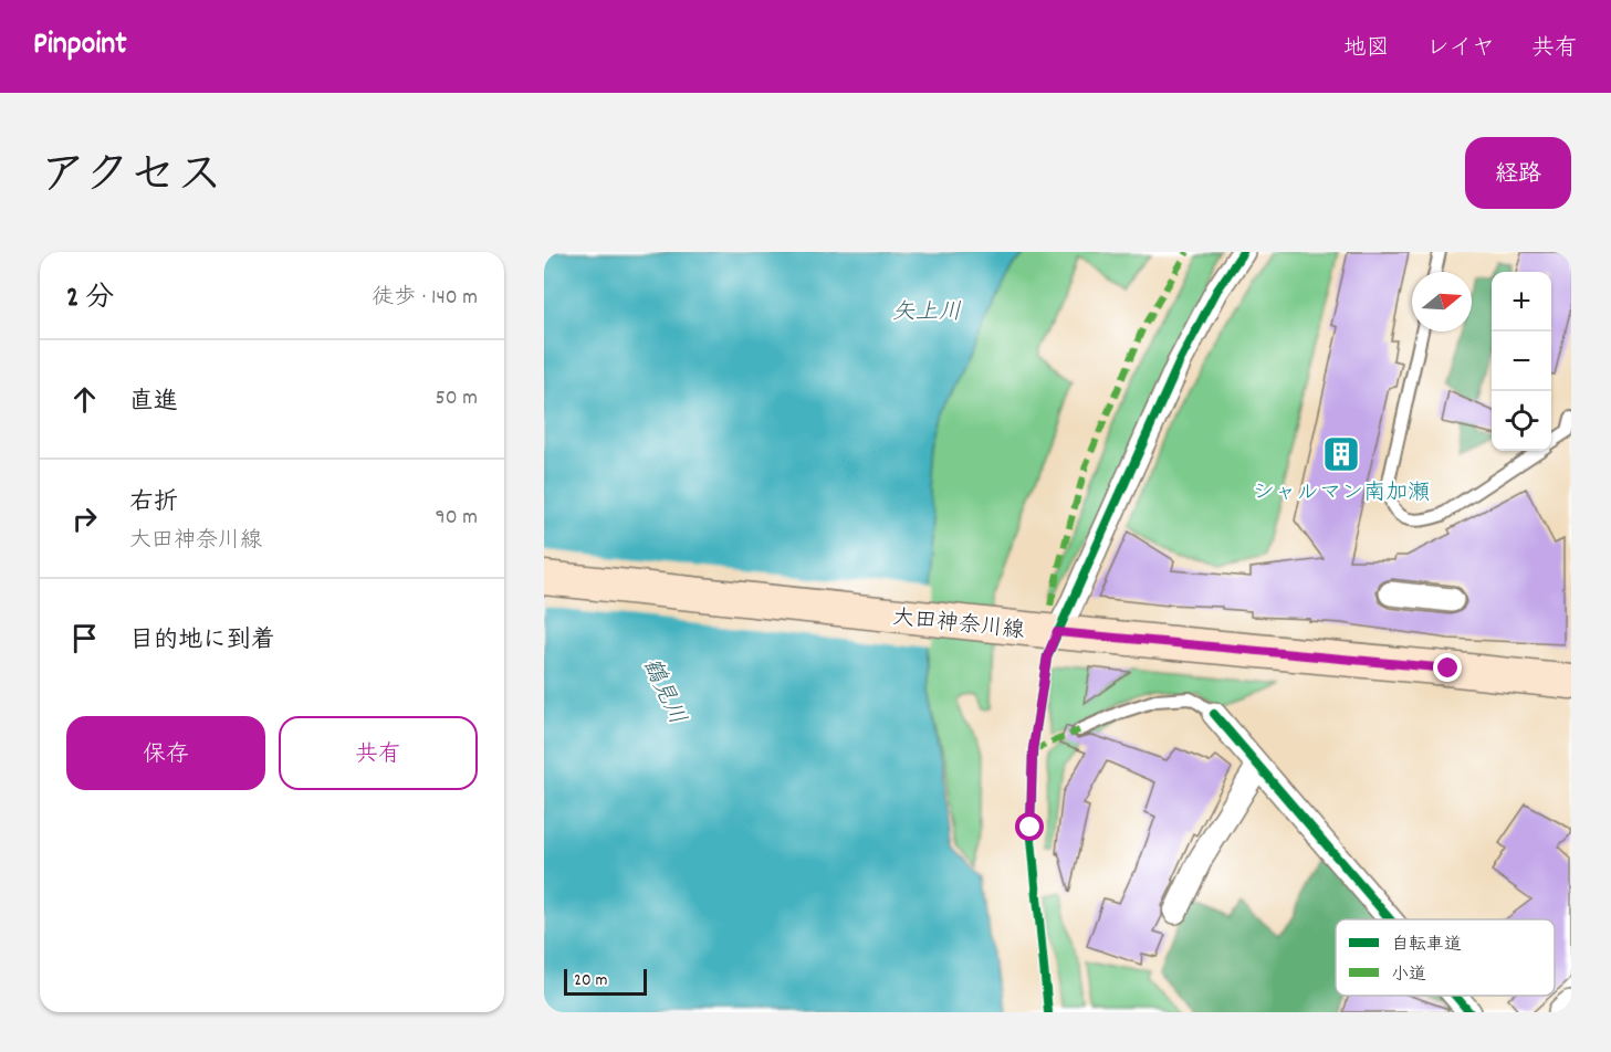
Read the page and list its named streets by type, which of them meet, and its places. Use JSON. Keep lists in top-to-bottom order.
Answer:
{
  "streets": {
    "main road": ["大田神奈川線"]
  },
  "water": ["矢上川", "鶴見川"],
  "places": {
    "building": ["シャルマン南加瀬"]
  },
  "legend": ["自転車道", "小道"],
  "scale_bar": "20 m",
  "north": "right",
  "page": {
    "header": "Pinpoint",
    "nav": ["地図", "レイヤ", "共有"],
    "title": "アクセス",
    "buttons": [
      "経路",
      ["保存", "共有"]
    ],
    "heading": ["2 分", "徒歩 · 140 m"],
    "map_buttons": ["+", "−"],
    "list": [
      ["直進", "50 m"],
      ["右折", "大田神奈川線", "90 m"],
      "目的地に到着"
    ],
    "scale": "20 m"
  }
}
